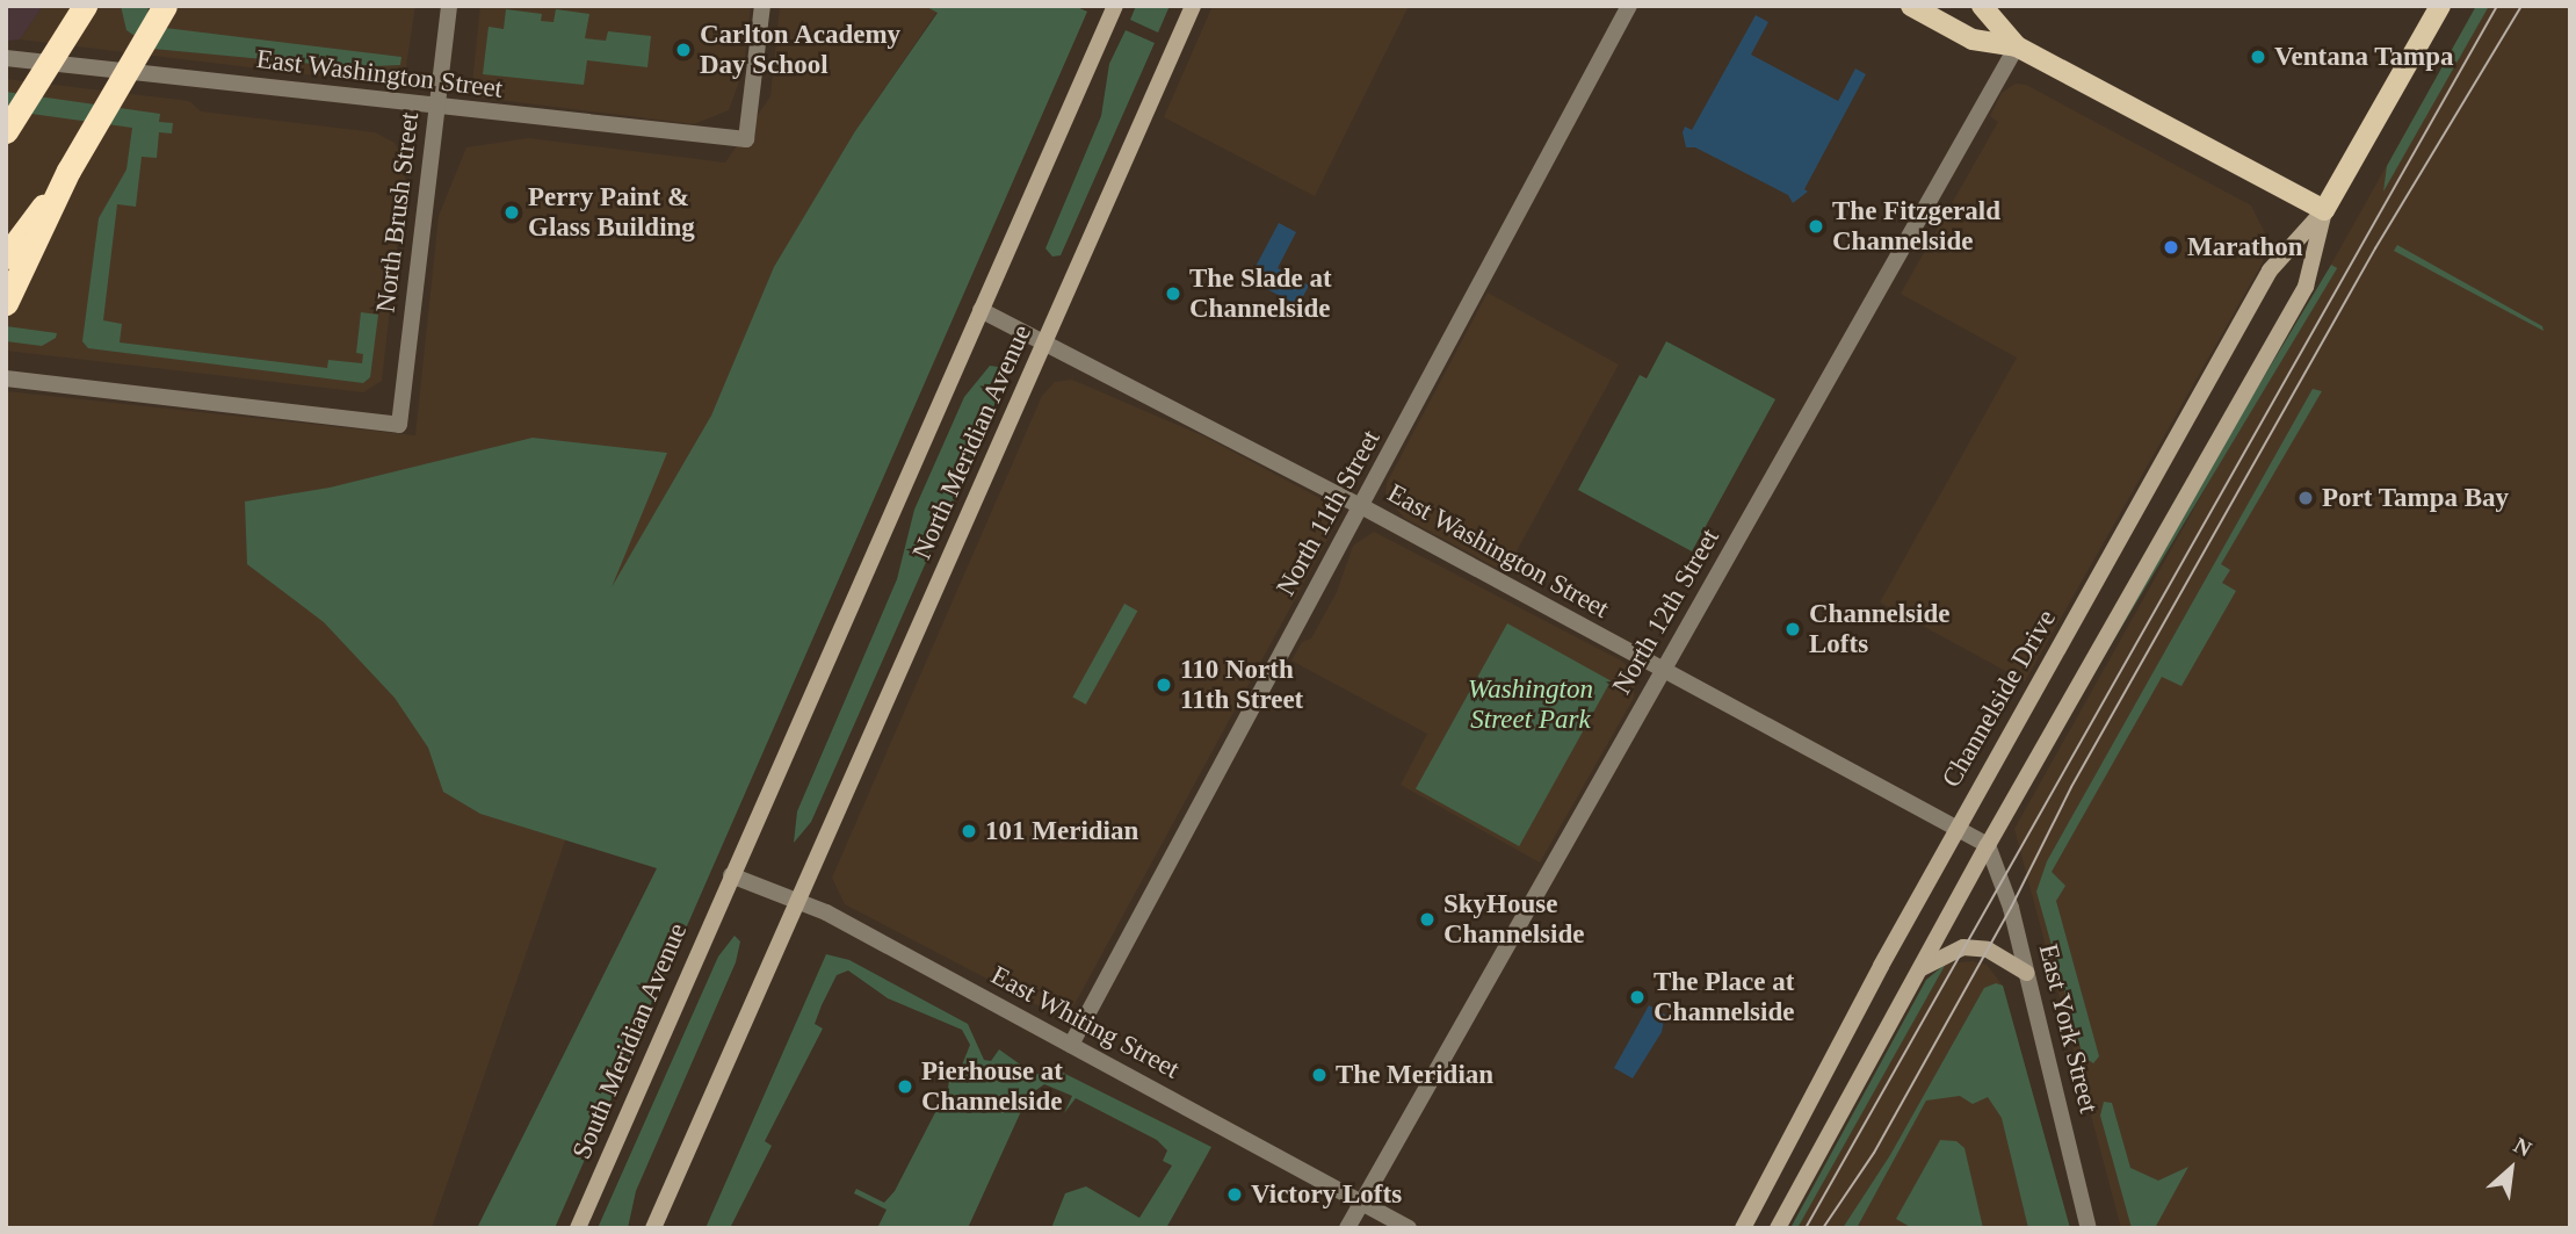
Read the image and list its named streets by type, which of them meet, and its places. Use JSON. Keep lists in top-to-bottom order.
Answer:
{
  "streets": {
    "main road": ["North Meridian Avenue", "Channelside Drive", "South Meridian Avenue"],
    "street": [
      "East Washington Street",
      "North Brush Street",
      "North 11th Street",
      "North 12th Street",
      "East Whiting Street",
      "East York Street"
    ]
  },
  "crossings": [
    ["East Washington Street", "North Brush Street"],
    ["East Washington Street", "North Meridian Avenue"],
    ["East Washington Street", "North 11th Street"],
    ["East Washington Street", "North 12th Street"],
    ["East Washington Street", "Channelside Drive"],
    ["East Washington Street", "East York Street"],
    ["North Meridian Avenue", "East Whiting Street"],
    ["North Meridian Avenue", "South Meridian Avenue"],
    ["North 11th Street", "East Whiting Street"],
    ["North 12th Street", "East Whiting Street"],
    ["Channelside Drive", "East York Street"],
    ["East Whiting Street", "South Meridian Avenue"]
  ],
  "parks": ["Washington Street Park"],
  "places": [
    "Carlton Academy Day School",
    "Ventana Tampa",
    "Perry Paint & Glass Building",
    "The Fitzgerald Channelside",
    "Marathon",
    "The Slade at Channelside",
    "Port Tampa Bay",
    "Channelside Lofts",
    "110 North 11th Street",
    "101 Meridian",
    "SkyHouse Channelside",
    "The Place at Channelside",
    "The Meridian",
    "Pierhouse at Channelside",
    "Victory Lofts"
  ],
  "north": "top right"
}
